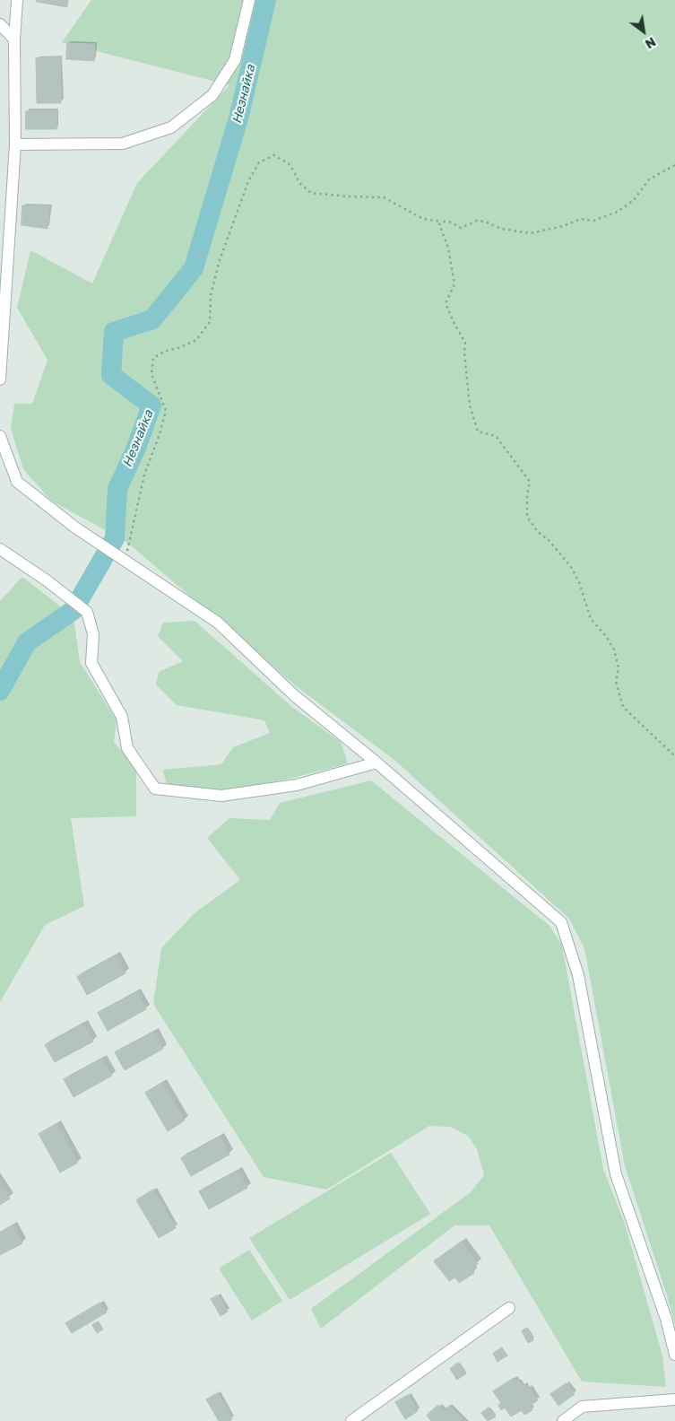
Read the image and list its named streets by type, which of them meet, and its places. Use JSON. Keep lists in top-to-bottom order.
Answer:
{
  "water": ["Незнайка"],
  "north": "bottom right"
}
